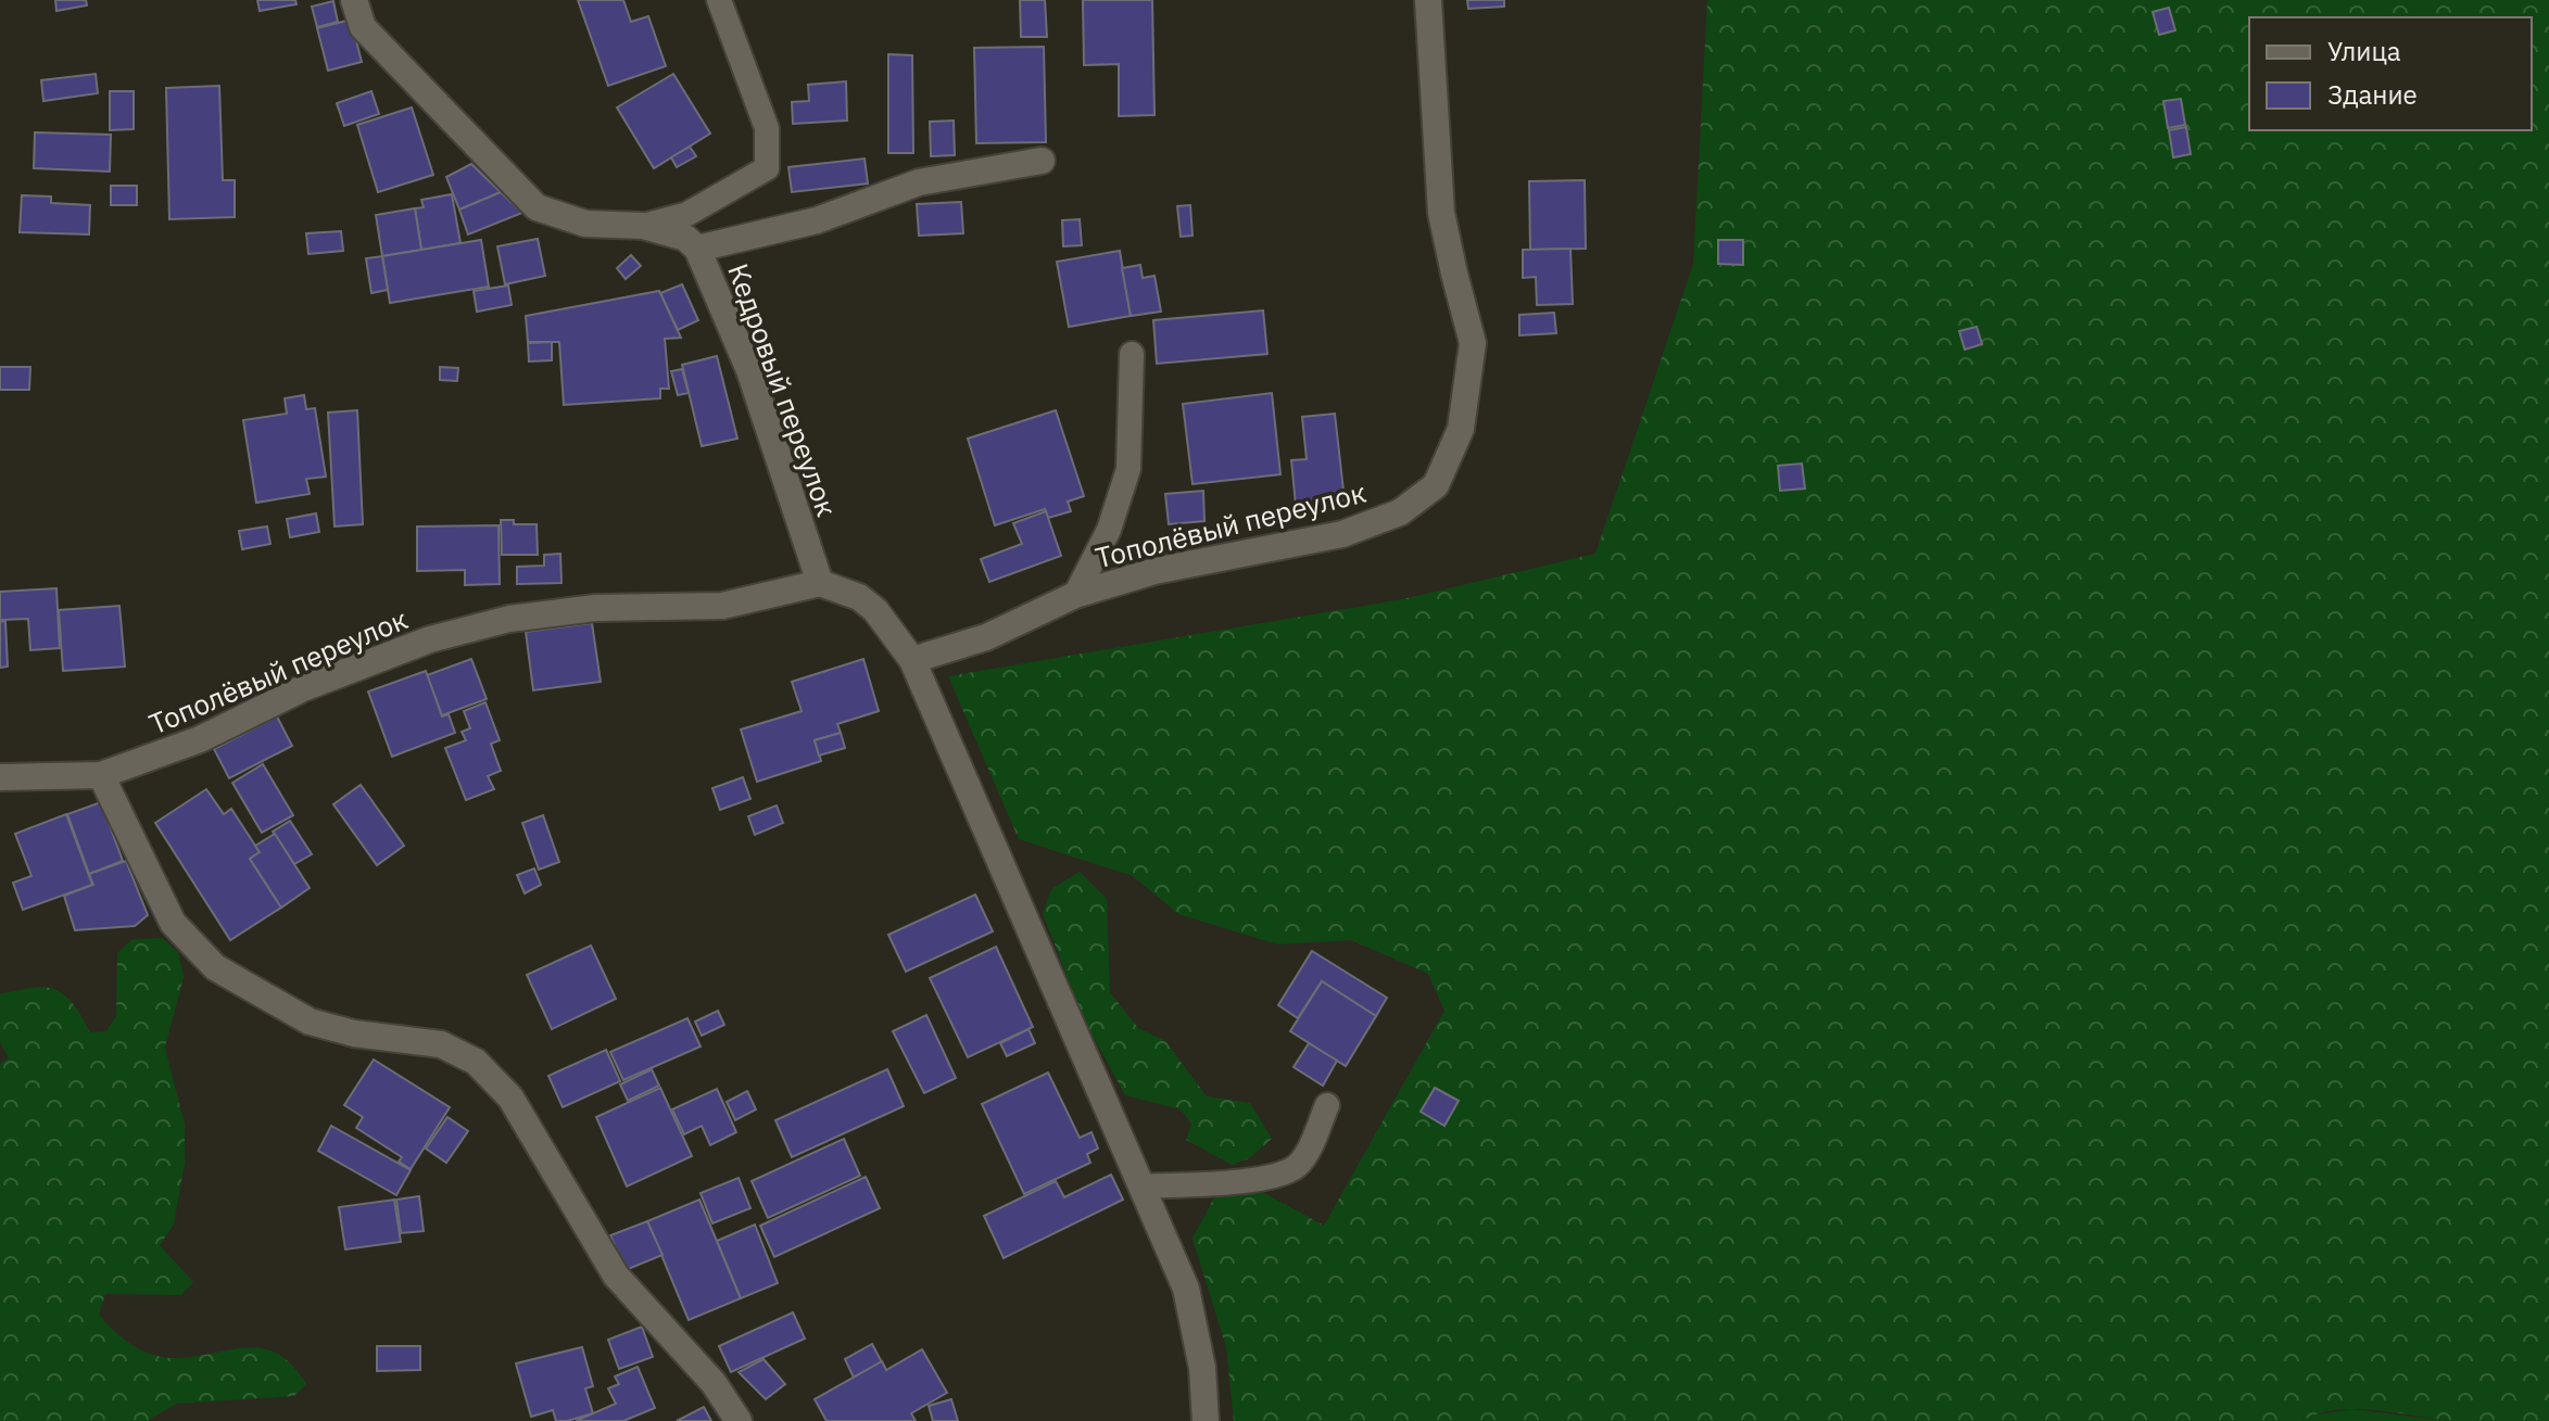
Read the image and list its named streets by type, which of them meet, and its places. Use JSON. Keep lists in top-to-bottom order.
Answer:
{
  "streets": {
    "street": ["Кедровый переулок", "Тополёвый переулок"]
  },
  "crossings": [
    ["Кедровый переулок", "Тополёвый переулок"]
  ],
  "legend": ["Улица", "Здание"]
}
